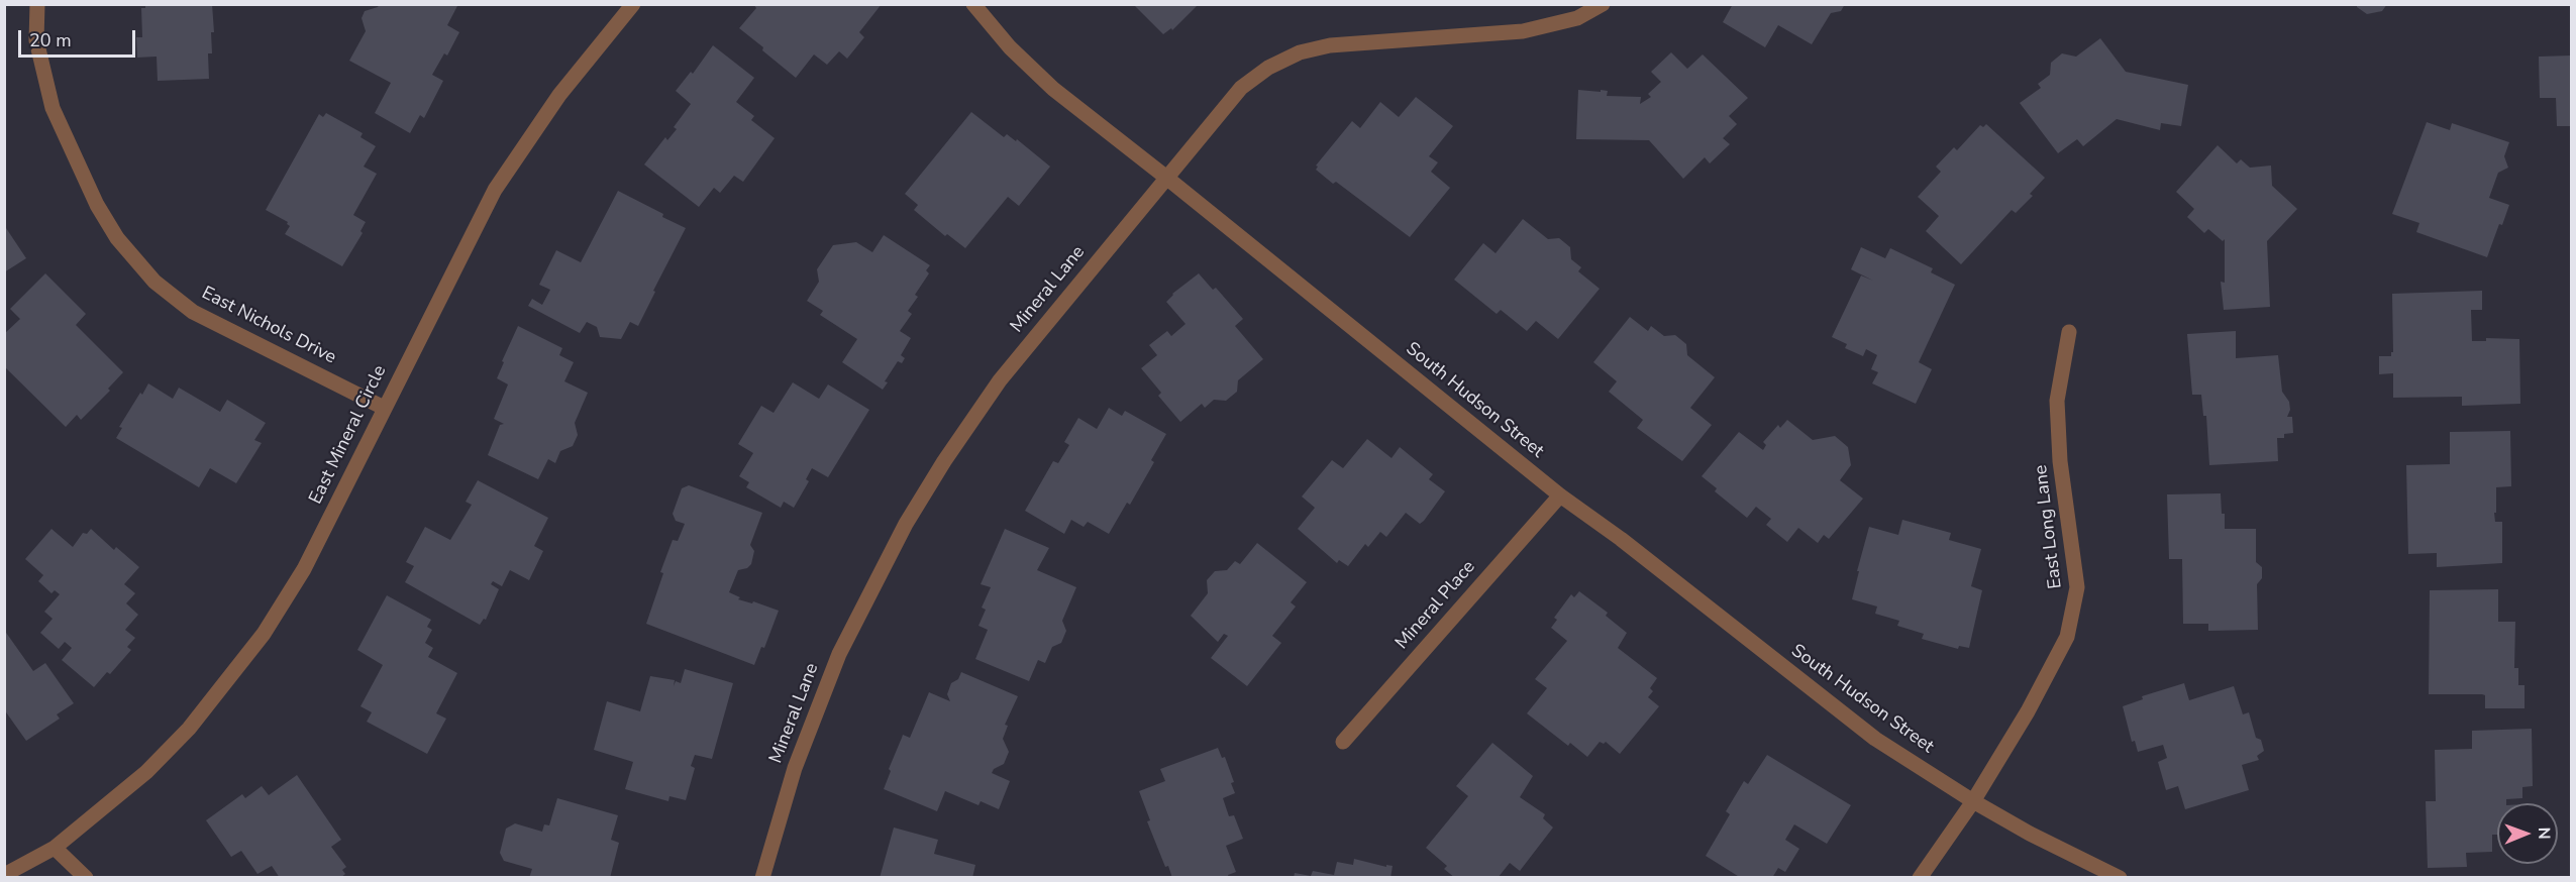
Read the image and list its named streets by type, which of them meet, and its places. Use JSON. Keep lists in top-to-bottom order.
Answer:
{
  "streets": {
    "street": [
      "Mineral Lane",
      "East Nichols Drive",
      "South Hudson Street",
      "East Mineral Circle",
      "East Long Lane",
      "Mineral Place"
    ]
  },
  "crossings": [
    ["Mineral Lane", "South Hudson Street"],
    ["East Nichols Drive", "East Mineral Circle"],
    ["South Hudson Street", "East Long Lane"],
    ["South Hudson Street", "Mineral Place"]
  ],
  "scale_bar": "20 m",
  "north": "right"
}
